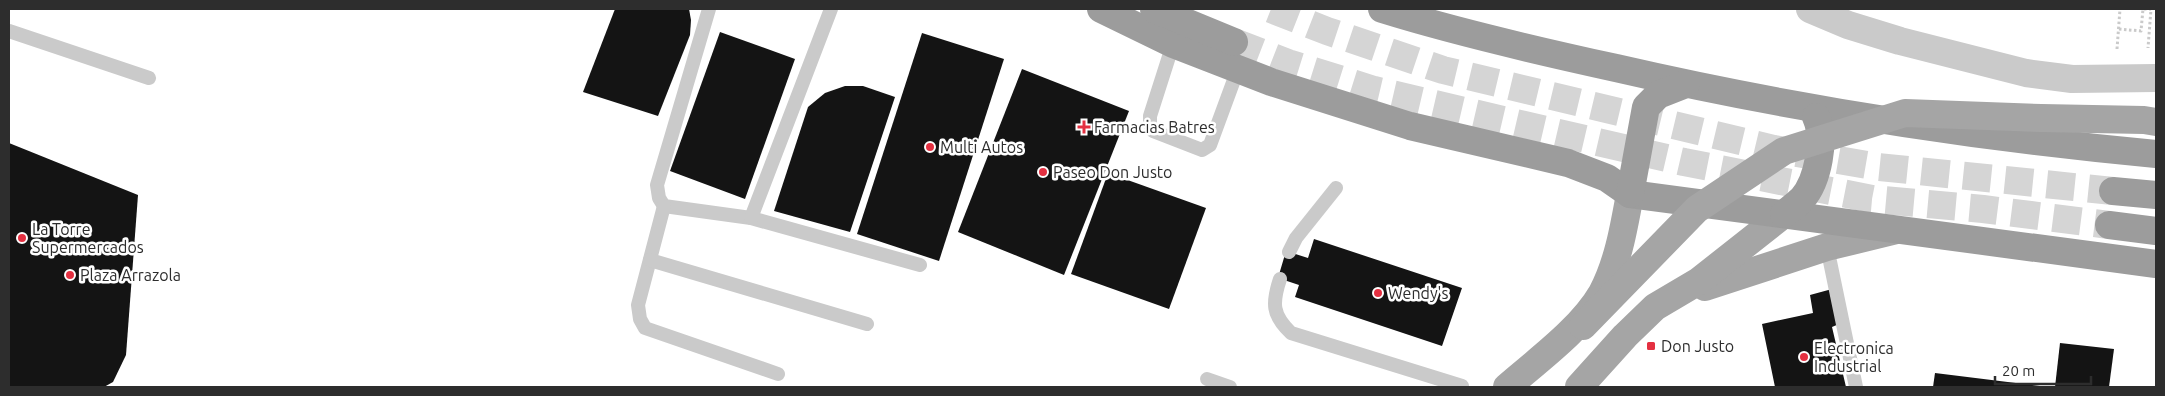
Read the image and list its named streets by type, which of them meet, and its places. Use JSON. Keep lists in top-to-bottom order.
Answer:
{
  "places": {
    "health": ["Farmacias Batres"],
    "other": [
      "Multi Autos",
      "Paseo Don Justo",
      "La Torre Supermercados",
      "Plaza Arrazola",
      "Wendy's",
      "Electronica Industrial"
    ],
    "transit": ["Don Justo"]
  },
  "scale_bar": "20 m"
}
